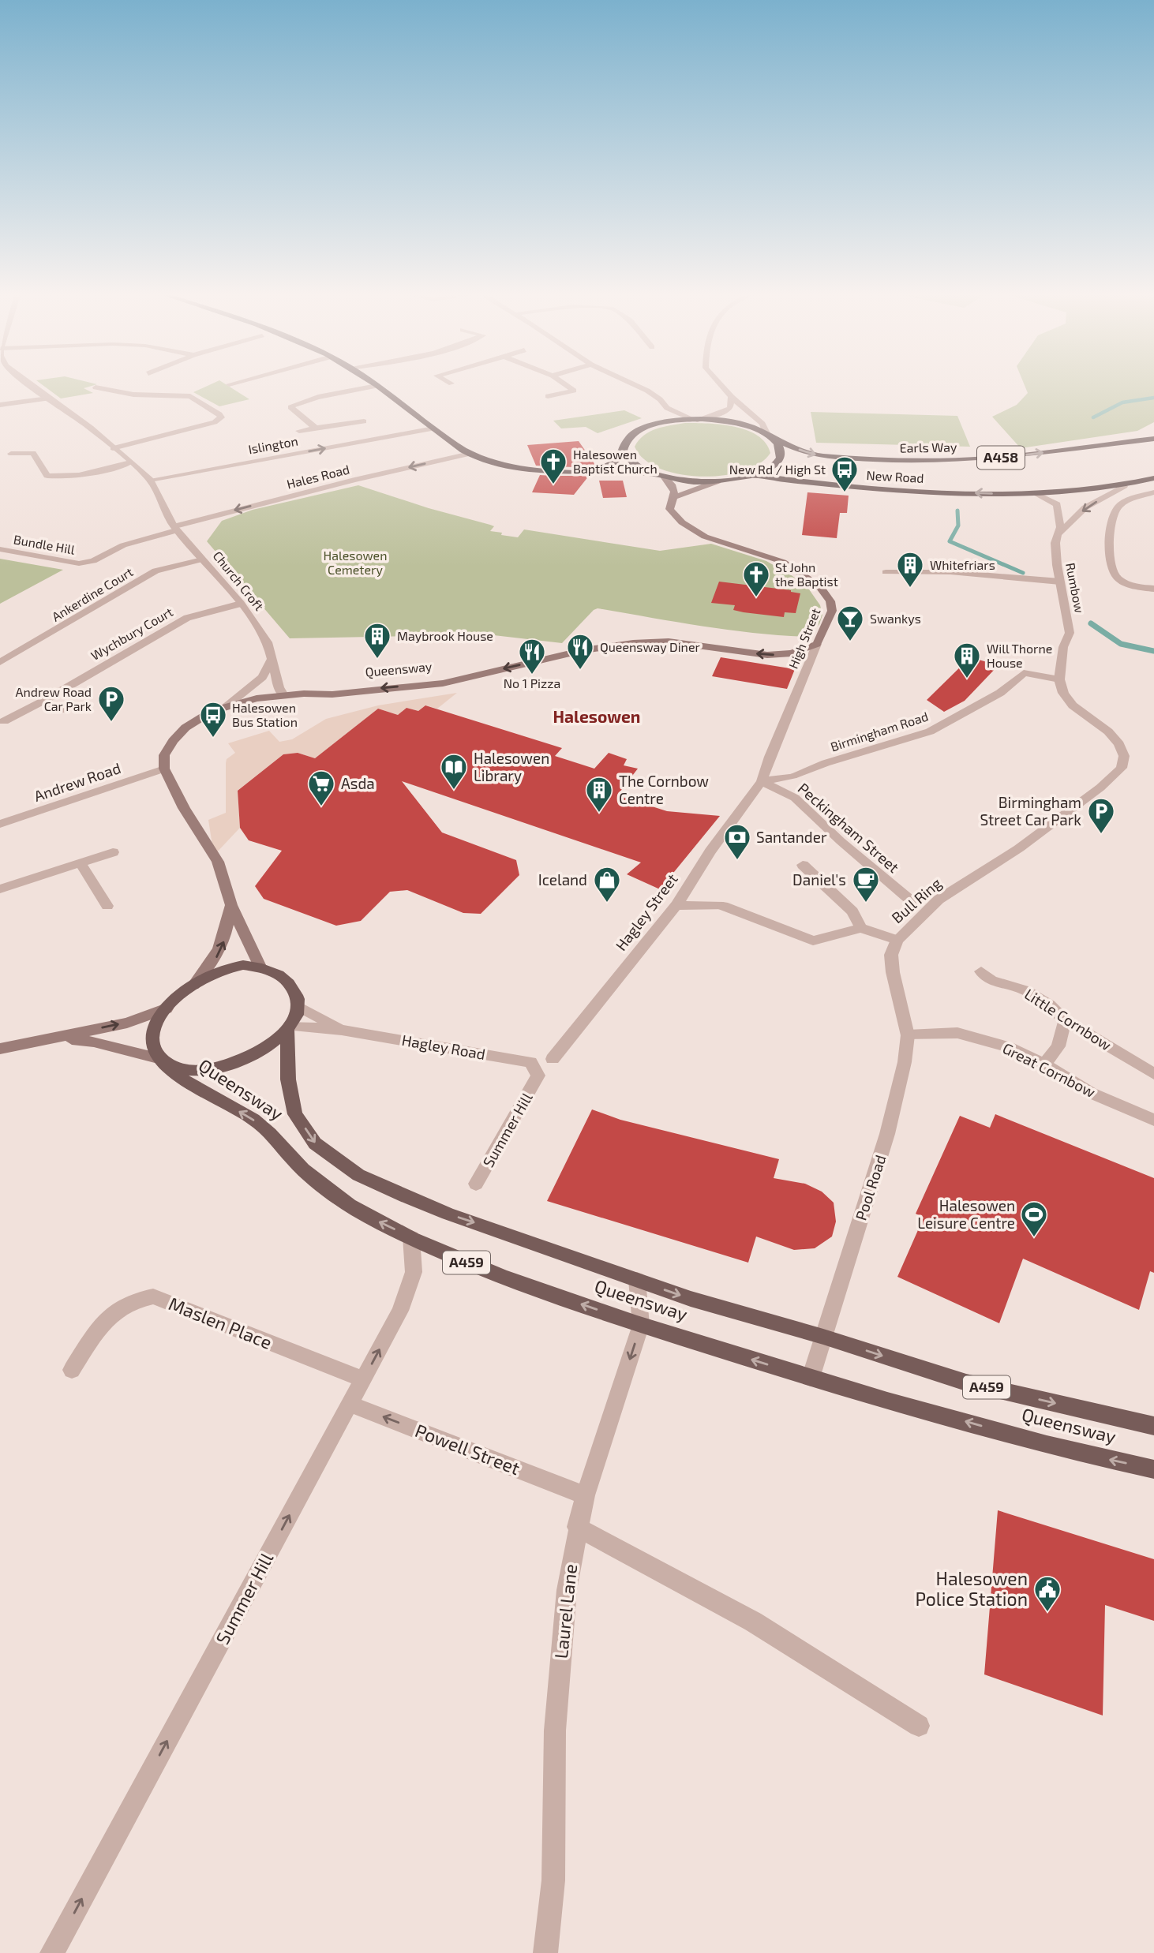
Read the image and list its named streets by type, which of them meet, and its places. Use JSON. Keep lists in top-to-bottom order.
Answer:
{
  "streets": {
    "highway": ["Earls Way", "A458", "New Road"],
    "main road": ["High Street", "Queensway", "A459"],
    "street": [
      "Islington",
      "Hales Road",
      "Bundle Hill",
      "Church Croft",
      "Rumbow",
      "Ankerdine Court",
      "Wychbury Court",
      "Birmingham Road",
      "Andrew Road",
      "Peckingham Street",
      "Bull Ring",
      "Hagley Street",
      "Little Cornbow",
      "Hagley Road",
      "Great Cornbow",
      "Summer Hill",
      "Pool Road",
      "Maslen Place",
      "Powell Street",
      "Laurel Lane"
    ]
  },
  "crossings": [
    ["Islington", "A458"],
    ["Islington", "Church Croft"],
    ["Earls Way", "A458"],
    ["A458", "Hales Road"],
    ["A458", "New Road"],
    ["A458", "Rumbow"],
    ["Hales Road", "Bundle Hill"],
    ["Hales Road", "Church Croft"],
    ["New Road", "Rumbow"],
    ["Bundle Hill", "Church Croft"],
    ["Church Croft", "Ankerdine Court"],
    ["Church Croft", "Wychbury Court"],
    ["Church Croft", "Queensway"],
    ["Rumbow", "Birmingham Road"],
    ["Rumbow", "Bull Ring"],
    ["High Street", "Queensway"],
    ["High Street", "Birmingham Road"],
    ["High Street", "Peckingham Street"],
    ["High Street", "Hagley Street"],
    ["Queensway", "Andrew Road"],
    ["Queensway", "Hagley Road"],
    ["Queensway", "Summer Hill"],
    ["Queensway", "Pool Road"],
    ["Queensway", "Laurel Lane"],
    ["Birmingham Road", "Peckingham Street"],
    ["Birmingham Road", "Bull Ring"],
    ["Birmingham Road", "Hagley Street"],
    ["Peckingham Street", "Hagley Street"],
    ["Bull Ring", "Great Cornbow"],
    ["Bull Ring", "Pool Road"],
    ["Hagley Road", "Summer Hill"],
    ["Great Cornbow", "Pool Road"],
    ["Summer Hill", "Maslen Place"],
    ["Summer Hill", "Powell Street"],
    ["Powell Street", "Laurel Lane"]
  ],
  "one_way": [
    "Islington",
    "Hales Road",
    "New Road",
    "Summer Hill",
    "Powell Street"
  ],
  "districts": ["Halesowen"],
  "parks": ["Halesowen Cemetery"],
  "places": {
    "church": ["Halesowen Baptist Church", "St John the Baptist"],
    "bus stop": ["New Rd / High St", "Halesowen Bus Station"],
    "building": [
      "Whitefriars",
      "Maybrook House",
      "Will Thorne House",
      "The Cornbow Centre"
    ],
    "bar": ["Swankys"],
    "restaurant": ["Queensway Diner", "No 1 Pizza"],
    "parking": ["Andrew Road Car Park", "Birmingham Street Car Park"],
    "library": ["Halesowen Library"],
    "supermarket": ["Asda"],
    "bank": ["Santander"],
    "shop": ["Iceland"],
    "cafe": ["Daniel's"],
    "sports": ["Halesowen Leisure Centre"],
    "public building": ["Halesowen Police Station"]
  }
}
